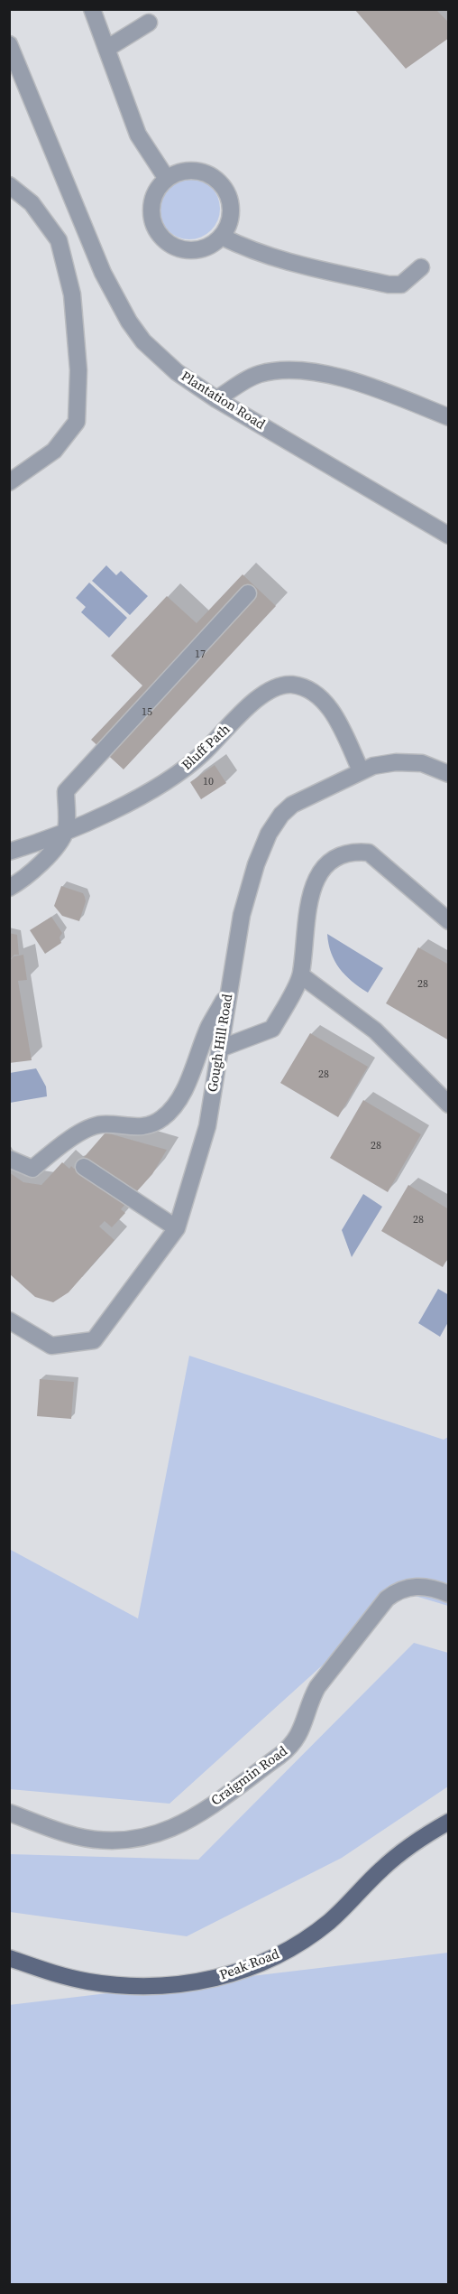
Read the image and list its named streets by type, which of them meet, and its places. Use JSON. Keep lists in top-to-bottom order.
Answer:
{
  "streets": {
    "main road": ["Peak Road"],
    "street": [
      "Plantation Road",
      "Bluff Path",
      "Gough Hill Road",
      "Craigmin Road"
    ]
  },
  "crossings": [
    ["Bluff Path", "Gough Hill Road"]
  ],
  "house_numbers": [
    "17",
    "15",
    "10",
    "28",
    "28",
    "28",
    "28"
  ]
}
